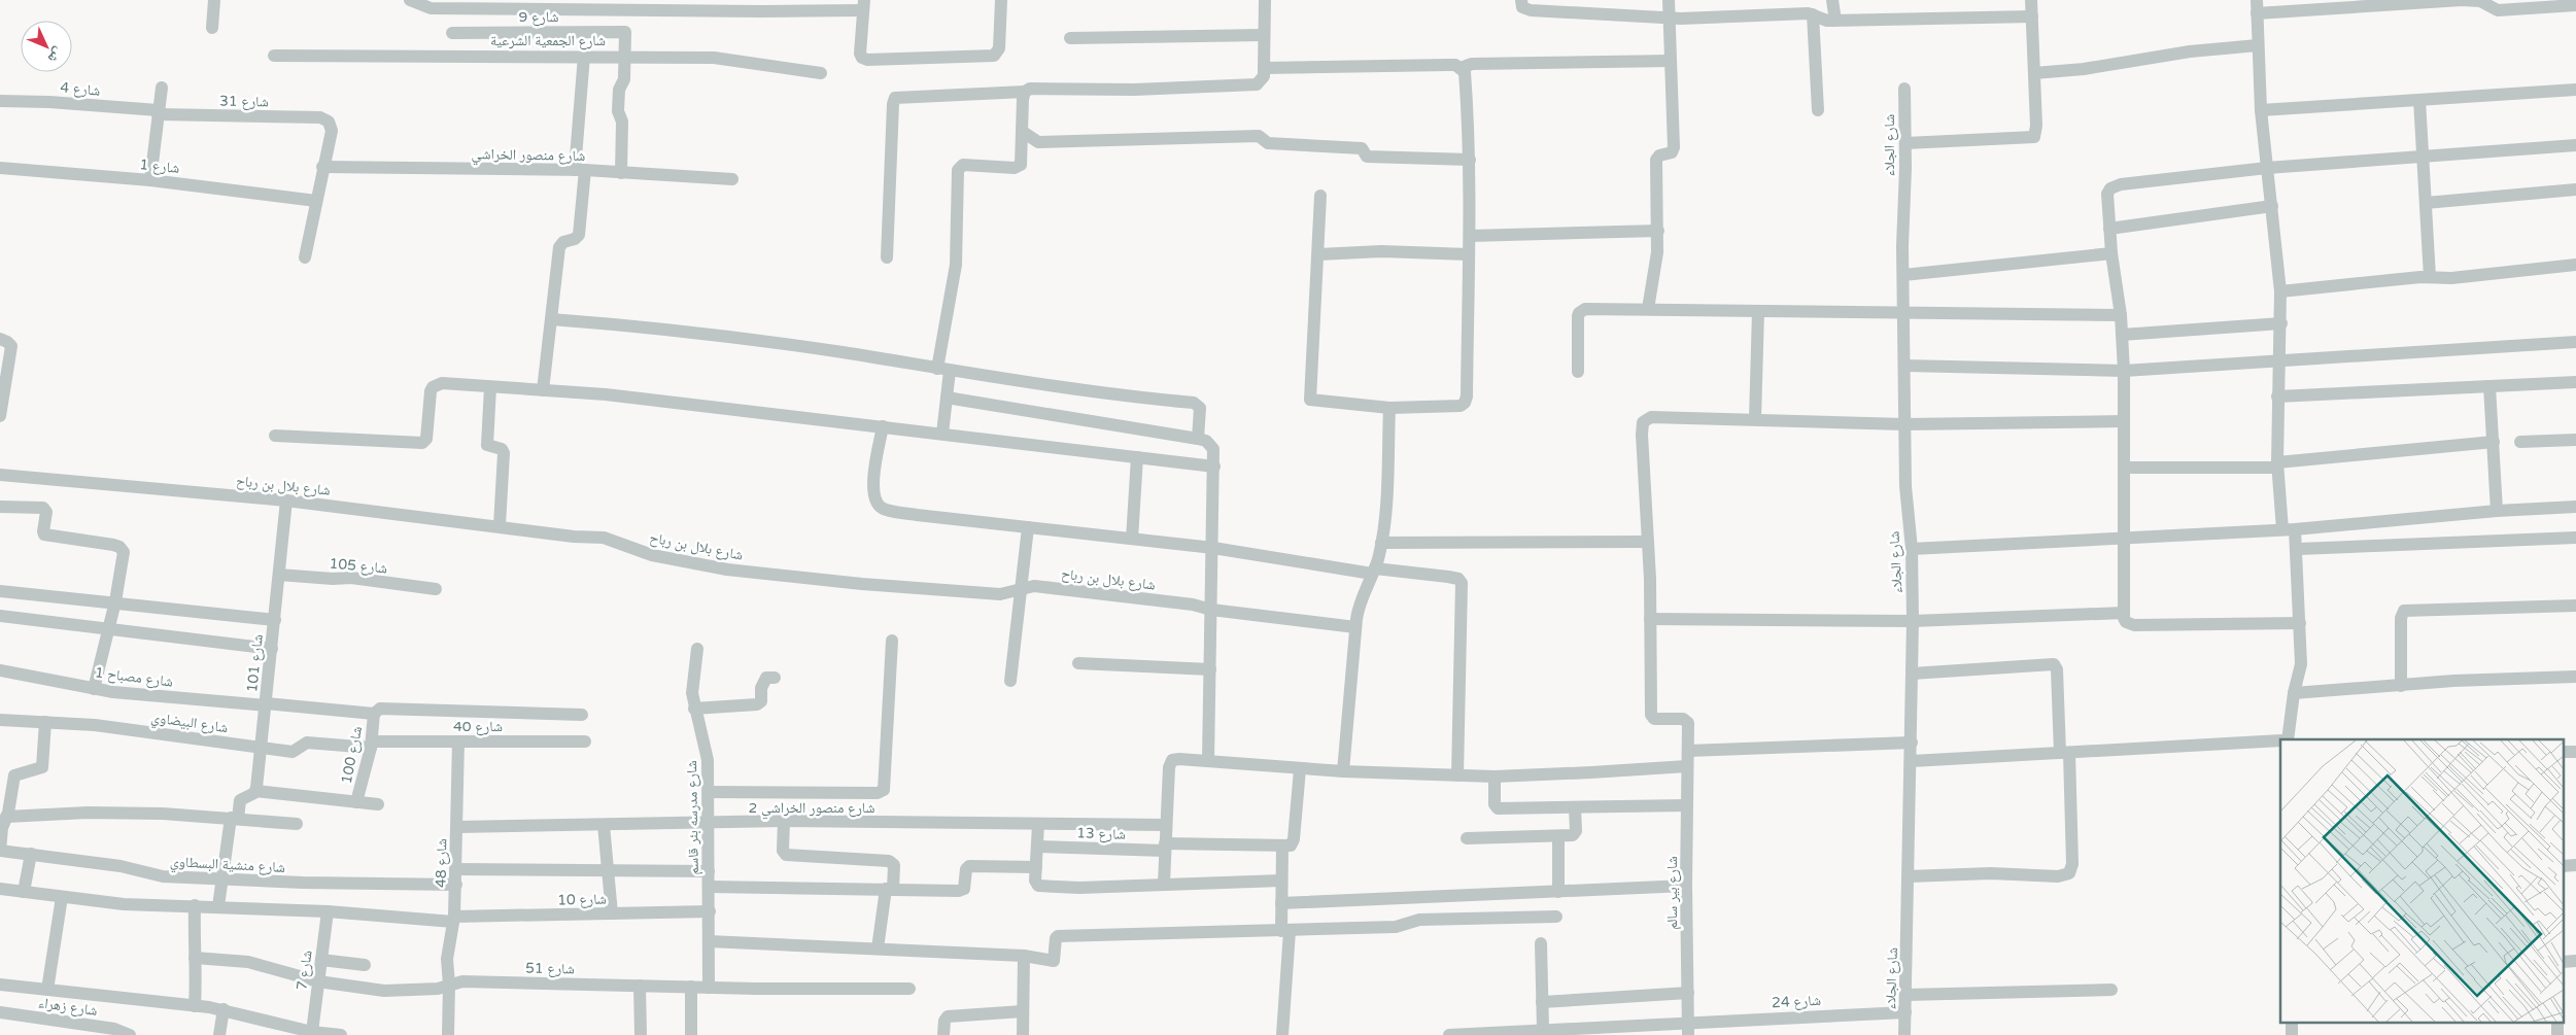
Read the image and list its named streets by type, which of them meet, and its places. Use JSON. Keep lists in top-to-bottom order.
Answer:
{
  "streets": {
    "street": [
      "شارع 9",
      "شارع الجمعية الشرعية",
      "شارع 4",
      "شارع 31",
      "شارع الجلاء",
      "شارع منصور الخراشي",
      "شارع 1",
      "شارع بلال بن رباح",
      "شارع 105",
      "شارع 101",
      "شارع مصباح 1",
      "شارع البيضاوي",
      "شارع 40",
      "شارع 100",
      "شارع منصور الخراشي 2",
      "شارع مدرسه بئر قاسم",
      "شارع 13",
      "شارع 48",
      "شارع منشية البسطاوي",
      "شارع بير سالم",
      "شارع 10",
      "شارع 51",
      "شارع 7",
      "شارع 24",
      "شارع زهراء"
    ]
  },
  "crossings": [
    ["شارع 9", "شارع الجمعية الشرعية"],
    ["شارع 4", "شارع 31"],
    ["شارع 31", "شارع منصور الخراشي"],
    ["شارع الجلاء", "شارع 24"],
    ["شارع بلال بن رباح", "شارع 101"],
    ["شارع 105", "شارع 101"],
    ["شارع 101", "شارع مصباح 1"],
    ["شارع 101", "شارع البيضاوي"],
    ["شارع مصباح 1", "شارع 100"],
    ["شارع البيضاوي", "شارع 40"],
    ["شارع البيضاوي", "شارع 100"],
    ["شارع 40", "شارع 100"],
    ["شارع 40", "شارع 48"],
    ["شارع منصور الخراشي 2", "شارع مدرسه بئر قاسم"],
    ["شارع منصور الخراشي 2", "شارع 48"],
    ["شارع مدرسه بئر قاسم", "شارع 10"],
    ["شارع مدرسه بئر قاسم", "شارع 51"],
    ["شارع 48", "شارع منشية البسطاوي"],
    ["شارع 48", "شارع 10"],
    ["شارع 48", "شارع 51"],
    ["شارع بير سالم", "شارع 24"],
    ["شارع 10", "شارع 7"],
    ["شارع 51", "شارع 7"]
  ],
  "north": "bottom right"
}
